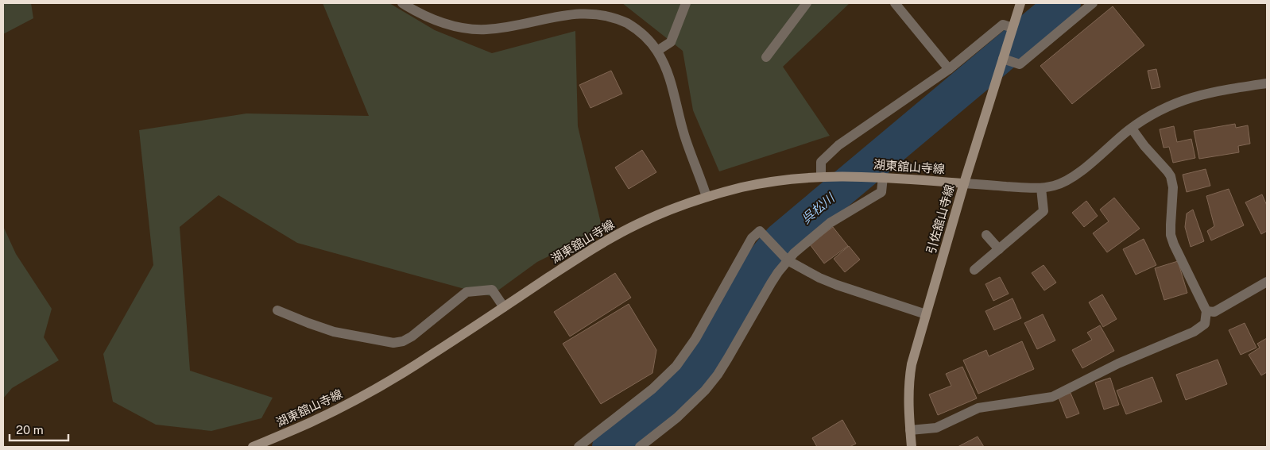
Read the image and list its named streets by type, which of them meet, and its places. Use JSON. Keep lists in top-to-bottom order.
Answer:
{
  "streets": {
    "main road": ["湖東舘山寺線", "引佐舘山寺線"]
  },
  "crossings": [
    ["湖東舘山寺線", "引佐舘山寺線"]
  ],
  "water": ["呉松川"],
  "scale_bar": "20 m"
}
